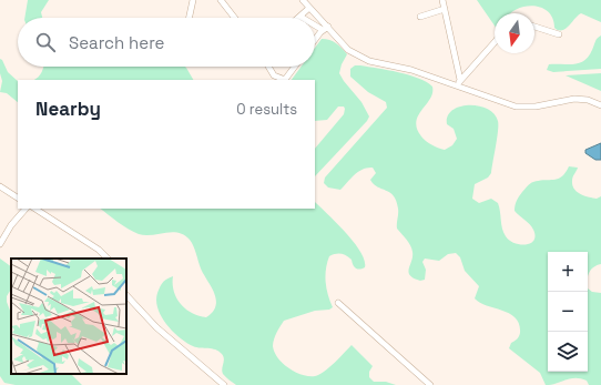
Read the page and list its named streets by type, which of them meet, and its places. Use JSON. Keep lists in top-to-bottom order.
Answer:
{
  "north": "bottom",
  "page": {
    "search": "Search here",
    "heading": ["Nearby", "0 results"],
    "map_buttons": ["+", "−"]
  }
}
